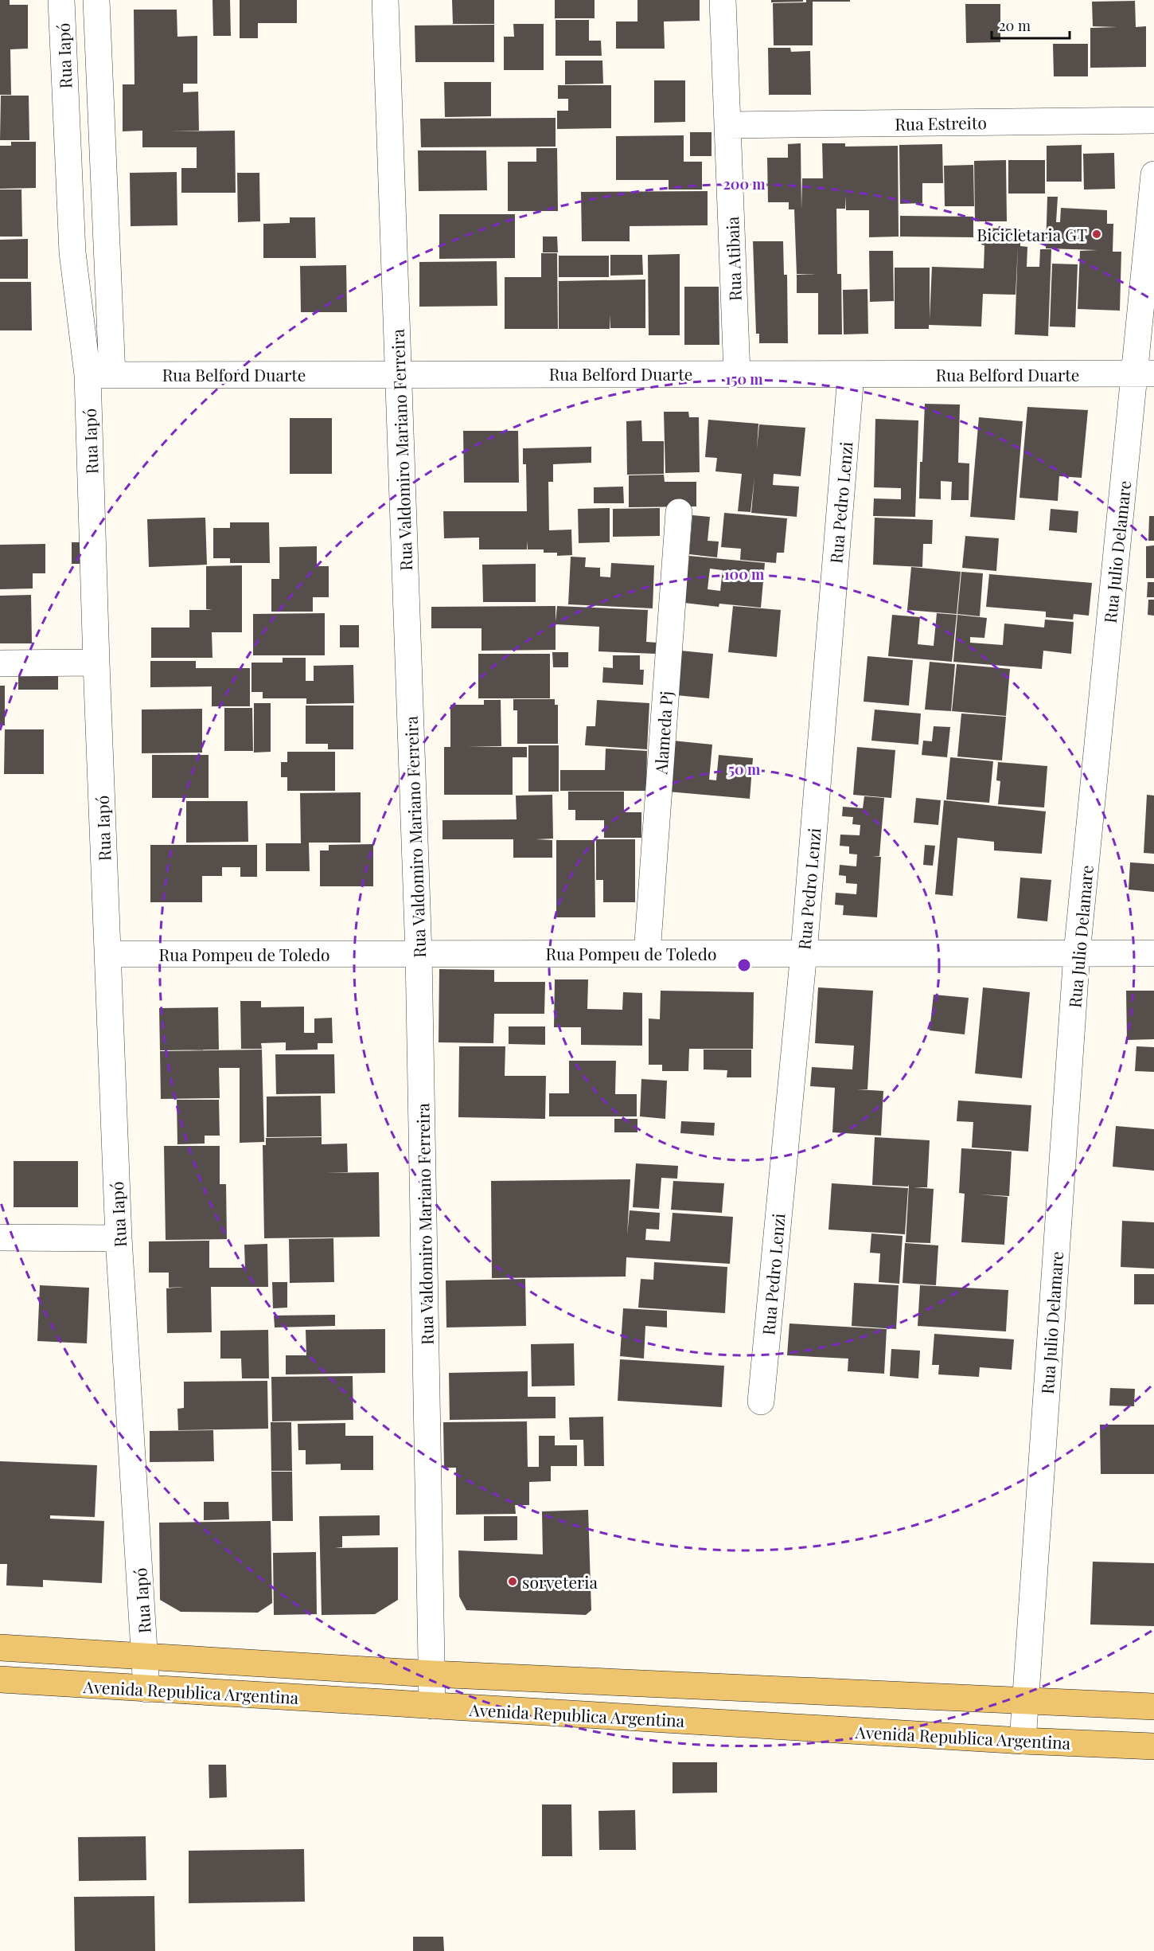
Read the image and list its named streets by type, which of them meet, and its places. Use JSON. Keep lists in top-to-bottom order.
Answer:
{
  "streets": {
    "main road": ["Avenida Republica Argentina"],
    "street": [
      "Rua Iapó",
      "Rua Estreito",
      "Rua Atibaia",
      "Rua Belford Duarte",
      "Rua Valdomiro Mariano Ferreira",
      "Rua Pedro Lenzi",
      "Rua Julio Delamare",
      "Alameda Pj",
      "Rua Pompeu de Toledo"
    ]
  },
  "crossings": [
    ["Rua Iapó", "Rua Belford Duarte"],
    ["Rua Iapó", "Rua Pompeu de Toledo"],
    ["Rua Iapó", "Avenida Republica Argentina"],
    ["Rua Estreito", "Rua Atibaia"],
    ["Rua Atibaia", "Rua Belford Duarte"],
    ["Rua Belford Duarte", "Rua Valdomiro Mariano Ferreira"],
    ["Rua Belford Duarte", "Rua Pedro Lenzi"],
    ["Rua Belford Duarte", "Rua Julio Delamare"],
    ["Rua Valdomiro Mariano Ferreira", "Rua Pompeu de Toledo"],
    ["Rua Valdomiro Mariano Ferreira", "Avenida Republica Argentina"],
    ["Rua Pedro Lenzi", "Rua Pompeu de Toledo"],
    ["Rua Julio Delamare", "Rua Pompeu de Toledo"],
    ["Rua Julio Delamare", "Avenida Republica Argentina"],
    ["Alameda Pj", "Rua Pompeu de Toledo"]
  ],
  "places": ["Bicicletaria GT", "sorveteria"],
  "scale_bar": "20 m",
  "rings": [
    "200 m",
    "150 m",
    "100 m",
    "50 m"
  ]
}
